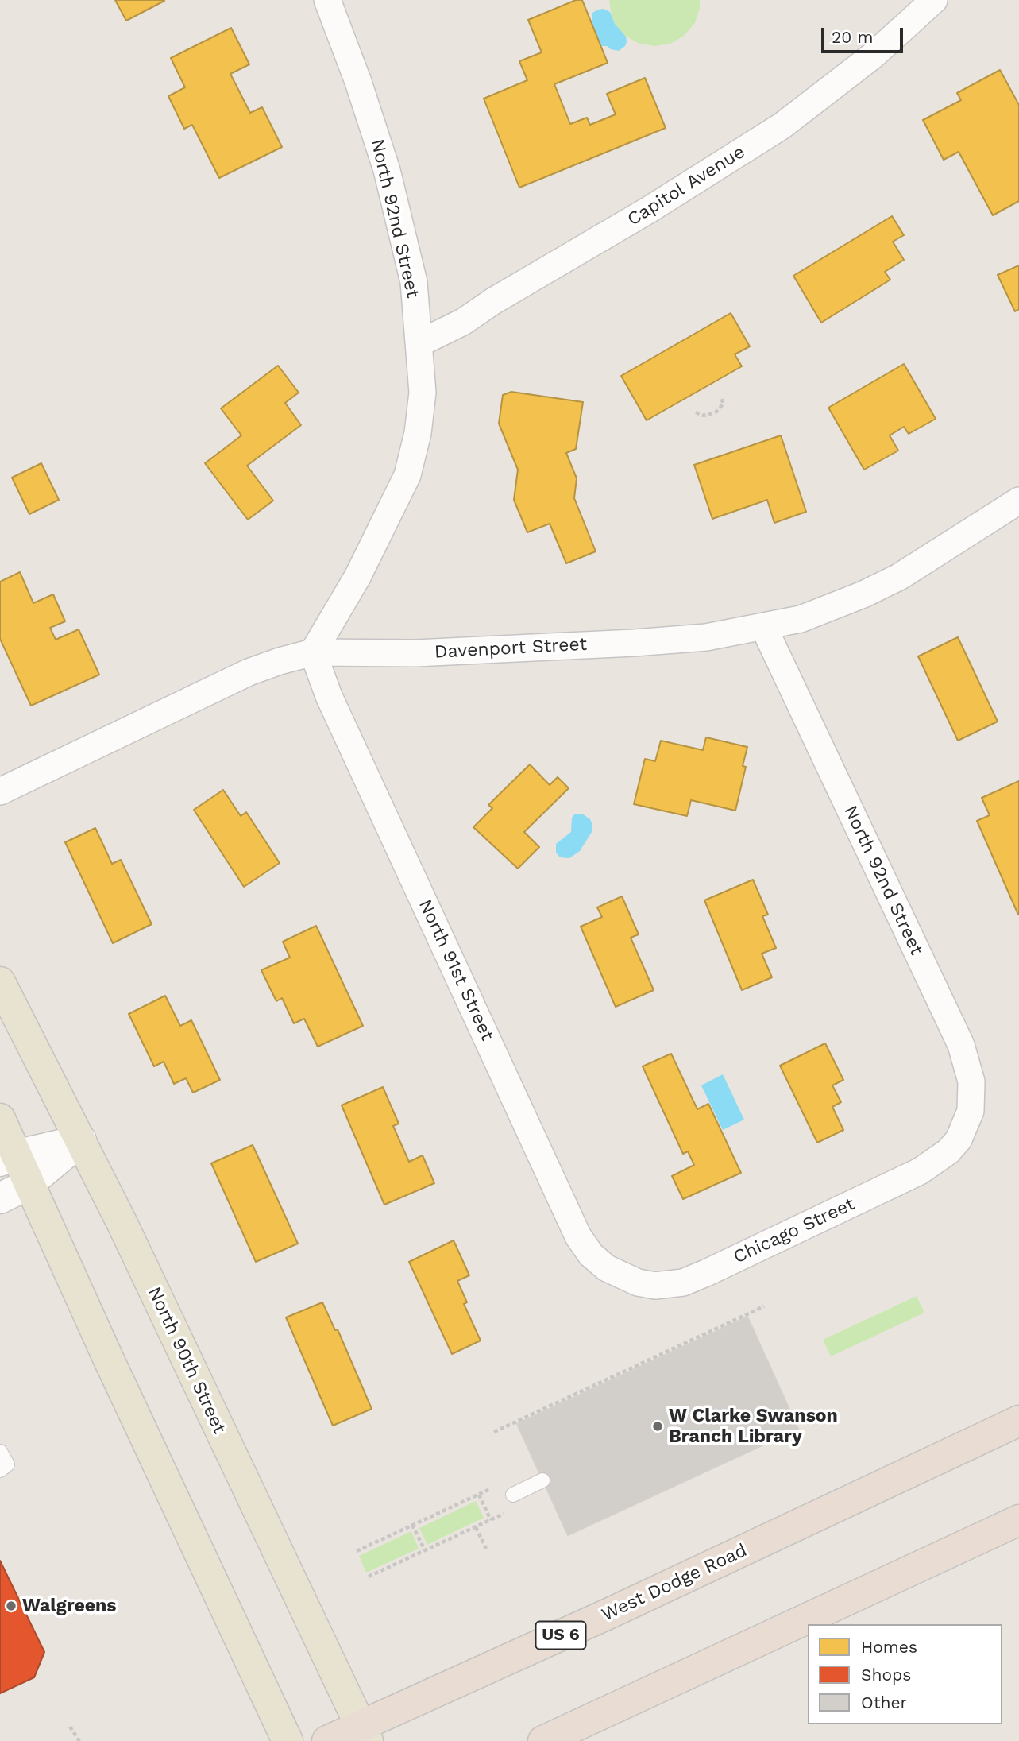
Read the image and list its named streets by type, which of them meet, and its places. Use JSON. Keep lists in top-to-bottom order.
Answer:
{
  "streets": {
    "highway": ["West Dodge Road", "US 6"],
    "main road": ["North 90th Street"],
    "street": [
      "Capitol Avenue",
      "North 92nd Street",
      "Davenport Street",
      "North 91st Street",
      "Chicago Street"
    ]
  },
  "crossings": [
    ["Capitol Avenue", "North 92nd Street"],
    ["North 92nd Street", "Davenport Street"],
    ["North 92nd Street", "North 91st Street"],
    ["North 92nd Street", "Chicago Street"],
    ["Davenport Street", "North 91st Street"],
    ["North 91st Street", "Chicago Street"],
    ["North 90th Street", "West Dodge Road"]
  ],
  "places": ["W Clarke Swanson Branch Library", "Walgreens"],
  "legend": ["Homes", "Shops", "Other"],
  "scale_bar": "20 m"
}
